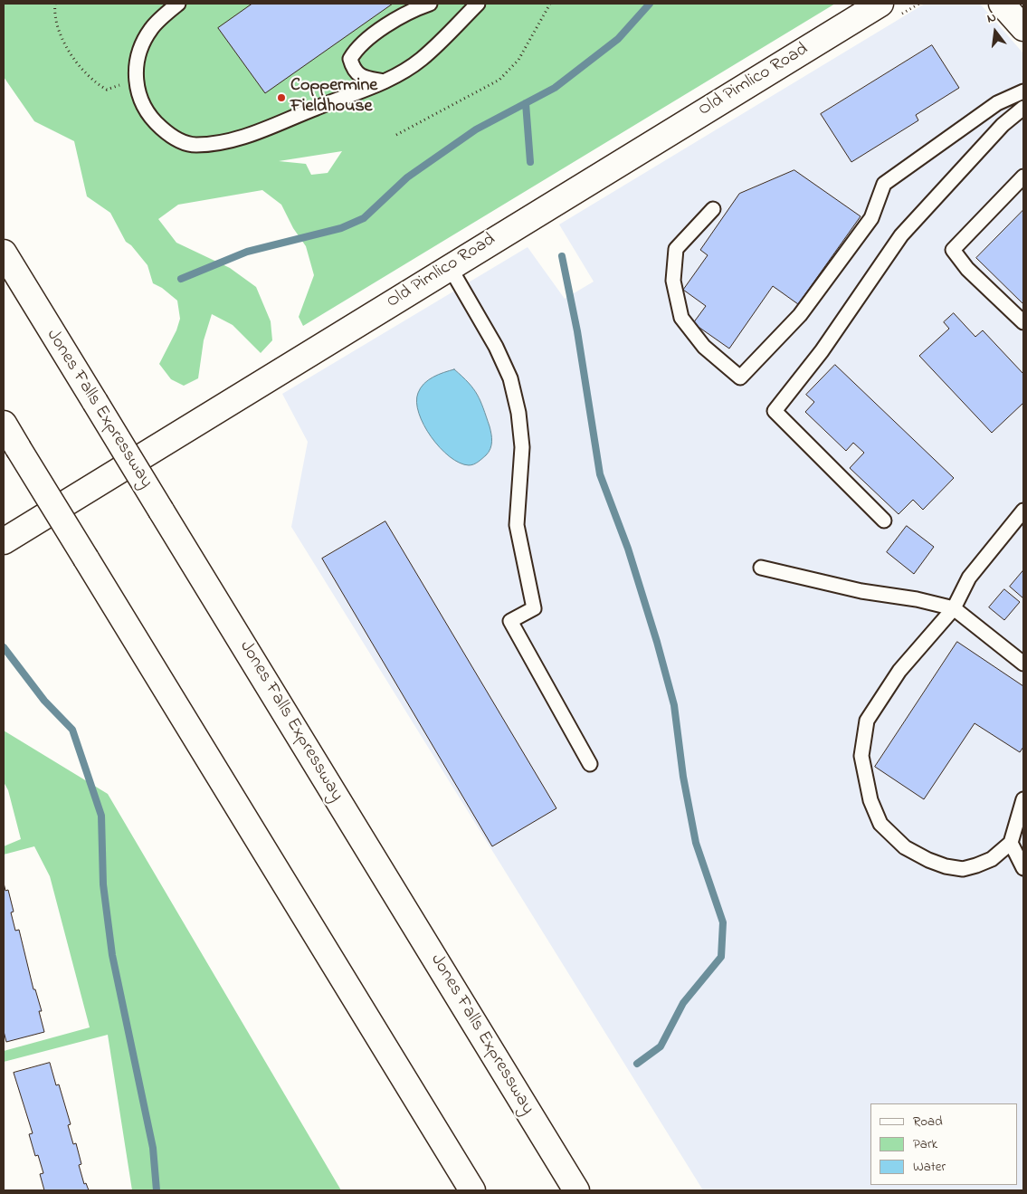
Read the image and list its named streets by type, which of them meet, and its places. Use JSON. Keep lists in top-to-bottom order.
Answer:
{
  "streets": {
    "main road": ["Old Pimlico Road", "Jones Falls Expressway"]
  },
  "places": ["Coppermine Fieldhouse"],
  "legend": ["Road", "Park", "Water"],
  "north": "top"
}
